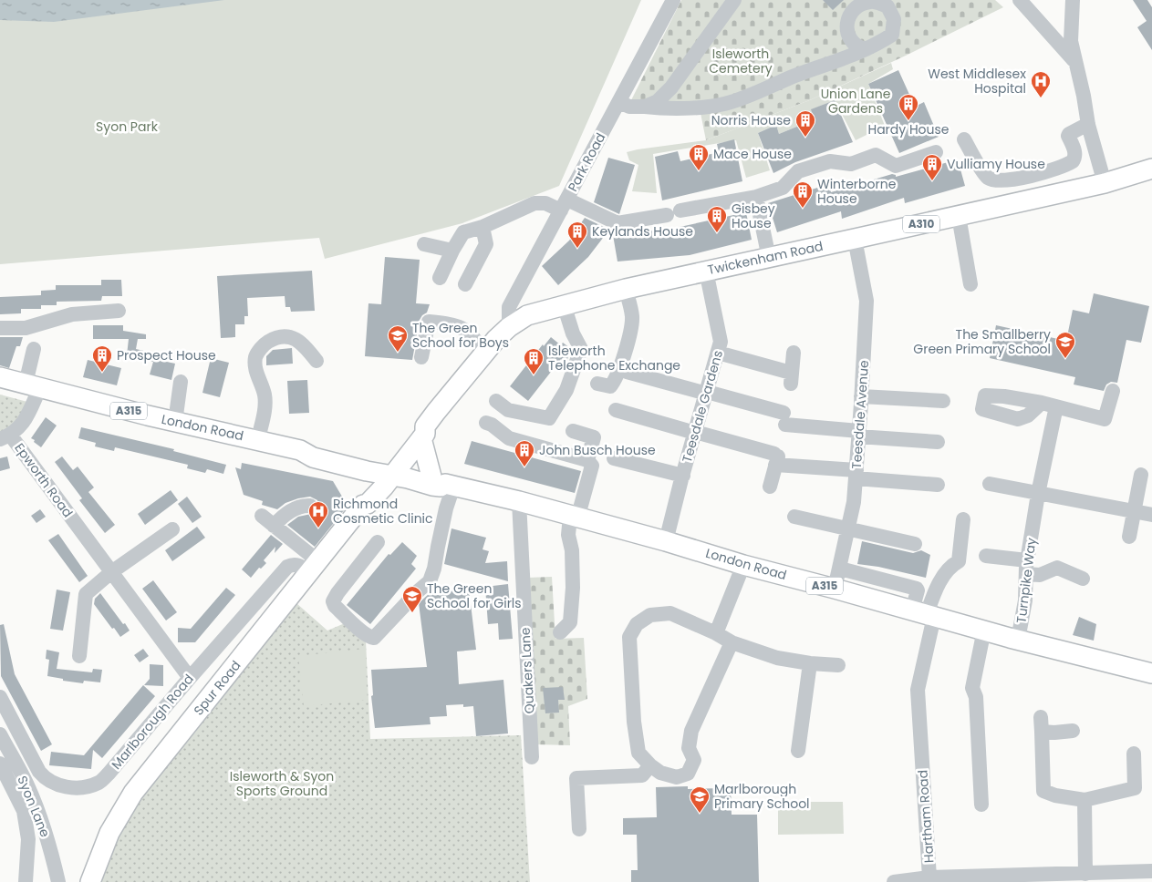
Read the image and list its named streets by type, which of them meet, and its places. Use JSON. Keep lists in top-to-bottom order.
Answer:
{
  "streets": {
    "main road": [
      "A310",
      "Twickenham Road",
      "A315",
      "London Road",
      "Spur Road"
    ],
    "street": [
      "Park Road",
      "Teesdale Gardens",
      "Teesdale Avenue",
      "Epworth Road",
      "Turnpike Way",
      "Quakers Lane",
      "Marlborough Road",
      "Syon Lane",
      "Hartham Road"
    ]
  },
  "crossings": [
    ["Park Road", "Twickenham Road"],
    ["Twickenham Road", "Teesdale Gardens"],
    ["Twickenham Road", "Teesdale Avenue"],
    ["Twickenham Road", "London Road"],
    ["Twickenham Road", "Spur Road"],
    ["Teesdale Gardens", "London Road"],
    ["Teesdale Avenue", "London Road"],
    ["London Road", "Epworth Road"],
    ["London Road", "Turnpike Way"],
    ["London Road", "Quakers Lane"],
    ["London Road", "Spur Road"],
    ["London Road", "Hartham Road"],
    ["Epworth Road", "Marlborough Road"],
    ["Spur Road", "Marlborough Road"]
  ],
  "parks": [
    "Isleworth Cemetery",
    "Union Lane Gardens",
    "Syon Park",
    "Isleworth & Syon Sports Ground"
  ],
  "places": {
    "hospital": ["West Middlesex Hospital", "Richmond Cosmetic Clinic"],
    "building": [
      "Hardy House",
      "Norris House",
      "Mace House",
      "Vulliamy House",
      "Winterborne House",
      "Gisbey House",
      "Keylands House",
      "Prospect House",
      "Isleworth Telephone Exchange",
      "John Busch House"
    ],
    "school or university": [
      "The Green School for Boys",
      "The Smallberry Green Primary School",
      "The Green School for Girls",
      "Marlborough Primary School"
    ]
  }
}
